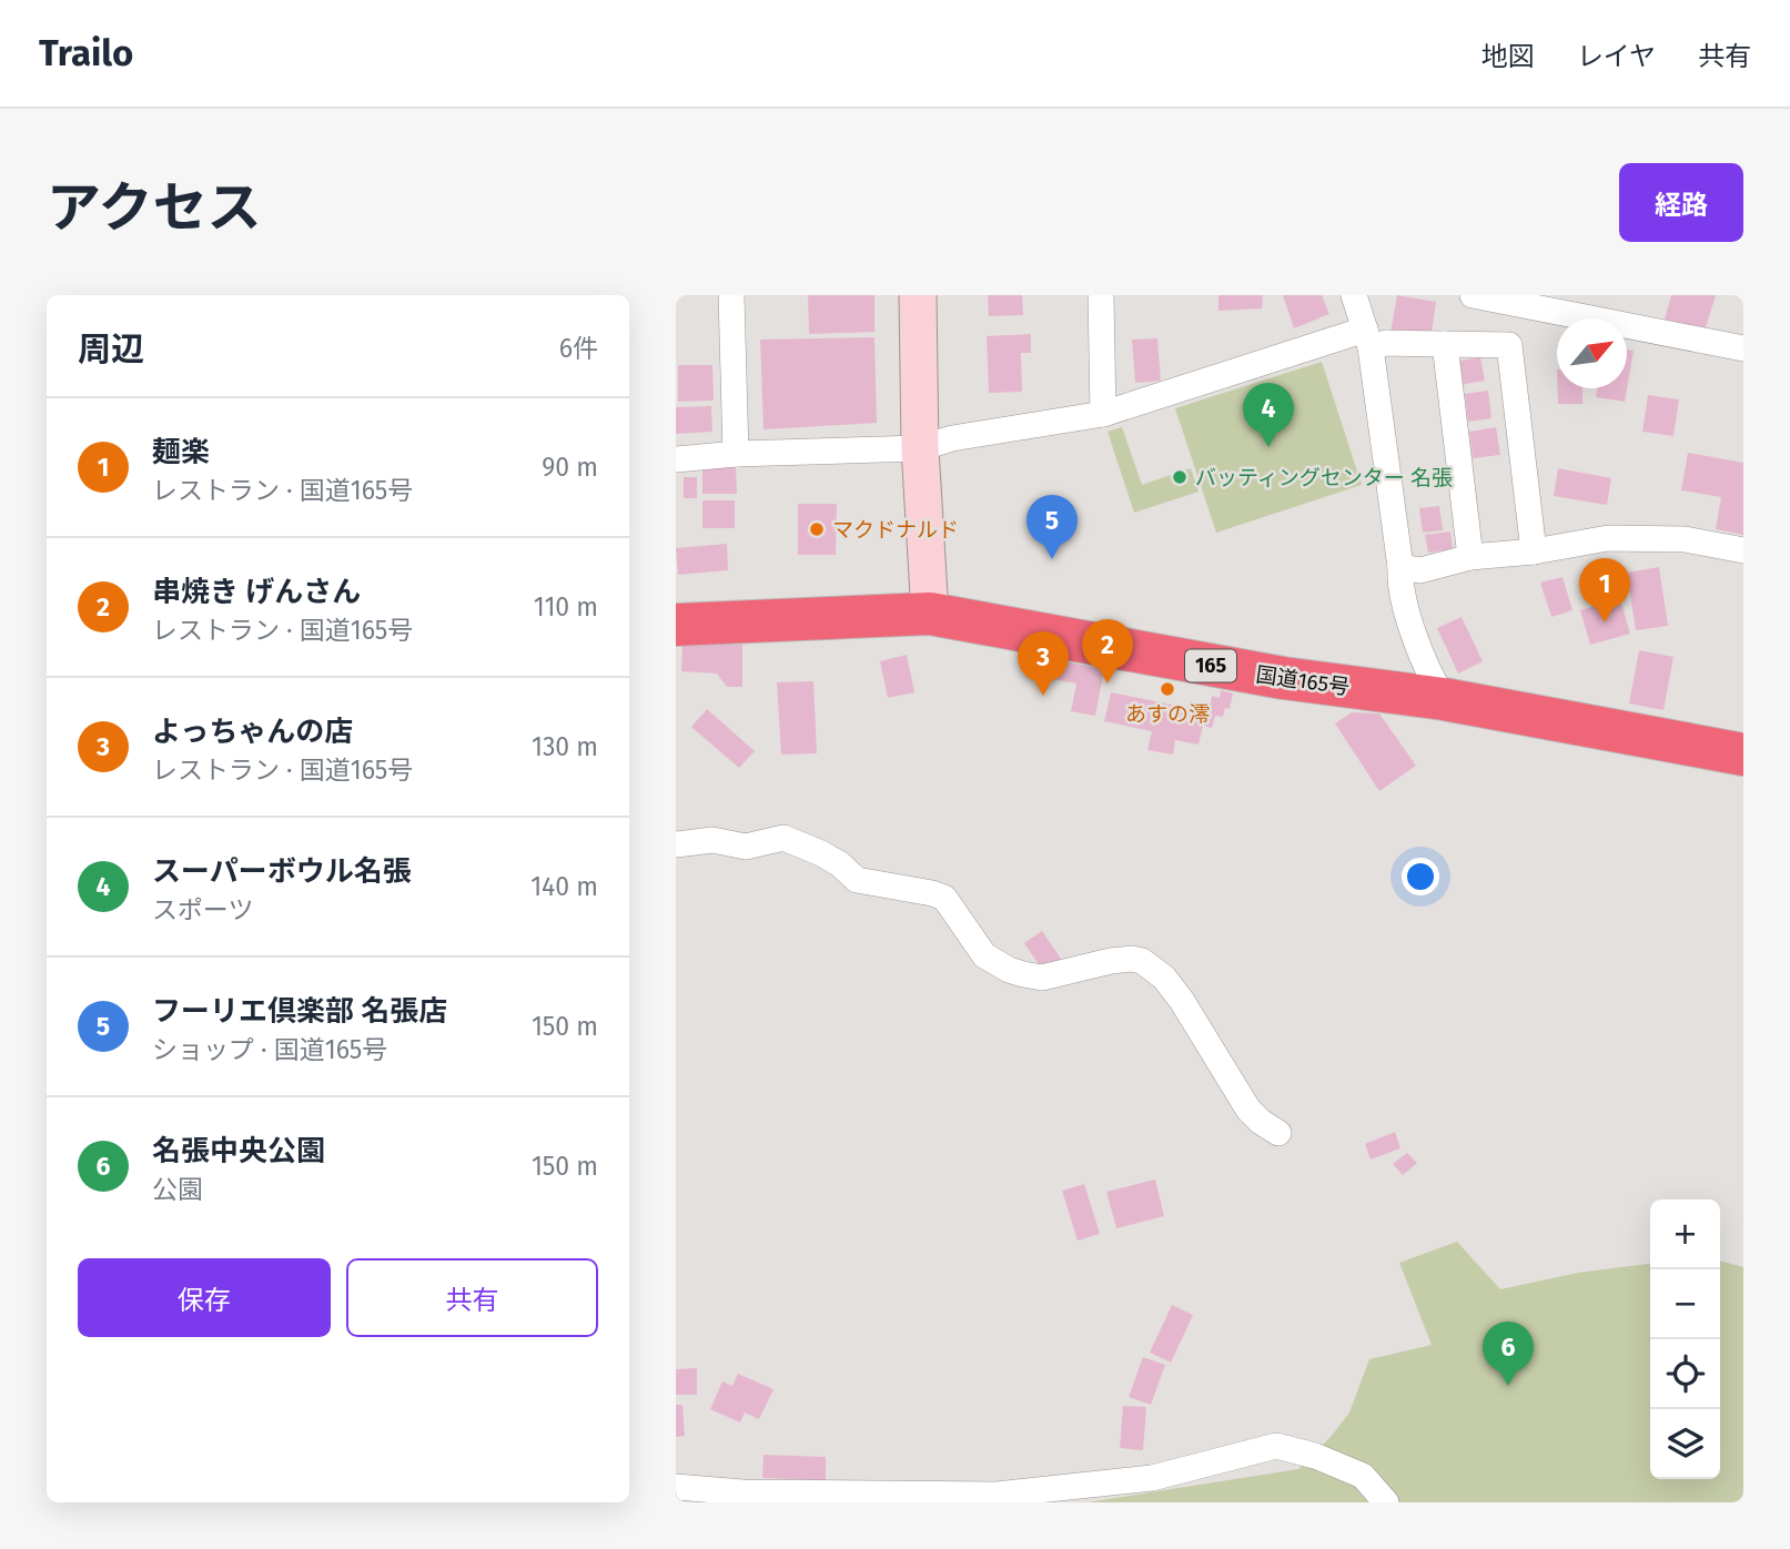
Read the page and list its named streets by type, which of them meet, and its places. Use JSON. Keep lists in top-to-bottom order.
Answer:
{
  "streets": {
    "highway": ["165", "国道165号"]
  },
  "places": ["バッティングセンター 名張", "マクドナルド", "あすの澪"],
  "north": "top right",
  "page": {
    "header": "Trailo",
    "nav": ["地図", "レイヤ", "共有"],
    "title": "アクセス",
    "buttons": [
      "経路",
      ["保存", "共有"]
    ],
    "heading": ["周辺", "6件"],
    "pins": [
      "4",
      "5",
      "1",
      "2",
      "3",
      "6"
    ],
    "list": [
      {
        "mark": "1",
        "name": "麺楽",
        "note": "レストラン · 国道165号",
        "value": "90 m"
      },
      {
        "mark": "2",
        "name": "串焼き げんさん",
        "note": "レストラン · 国道165号",
        "value": "110 m"
      },
      {
        "mark": "3",
        "name": "よっちゃんの店",
        "note": "レストラン · 国道165号",
        "value": "130 m"
      },
      {
        "mark": "4",
        "name": "スーパーボウル名張",
        "note": "スポーツ",
        "value": "140 m"
      },
      {
        "mark": "5",
        "name": "フーリエ倶楽部 名張店",
        "note": "ショップ · 国道165号",
        "value": "150 m"
      },
      {
        "mark": "6",
        "name": "名張中央公園",
        "note": "公園",
        "value": "150 m"
      }
    ],
    "map_buttons": ["+", "−"]
  }
}
